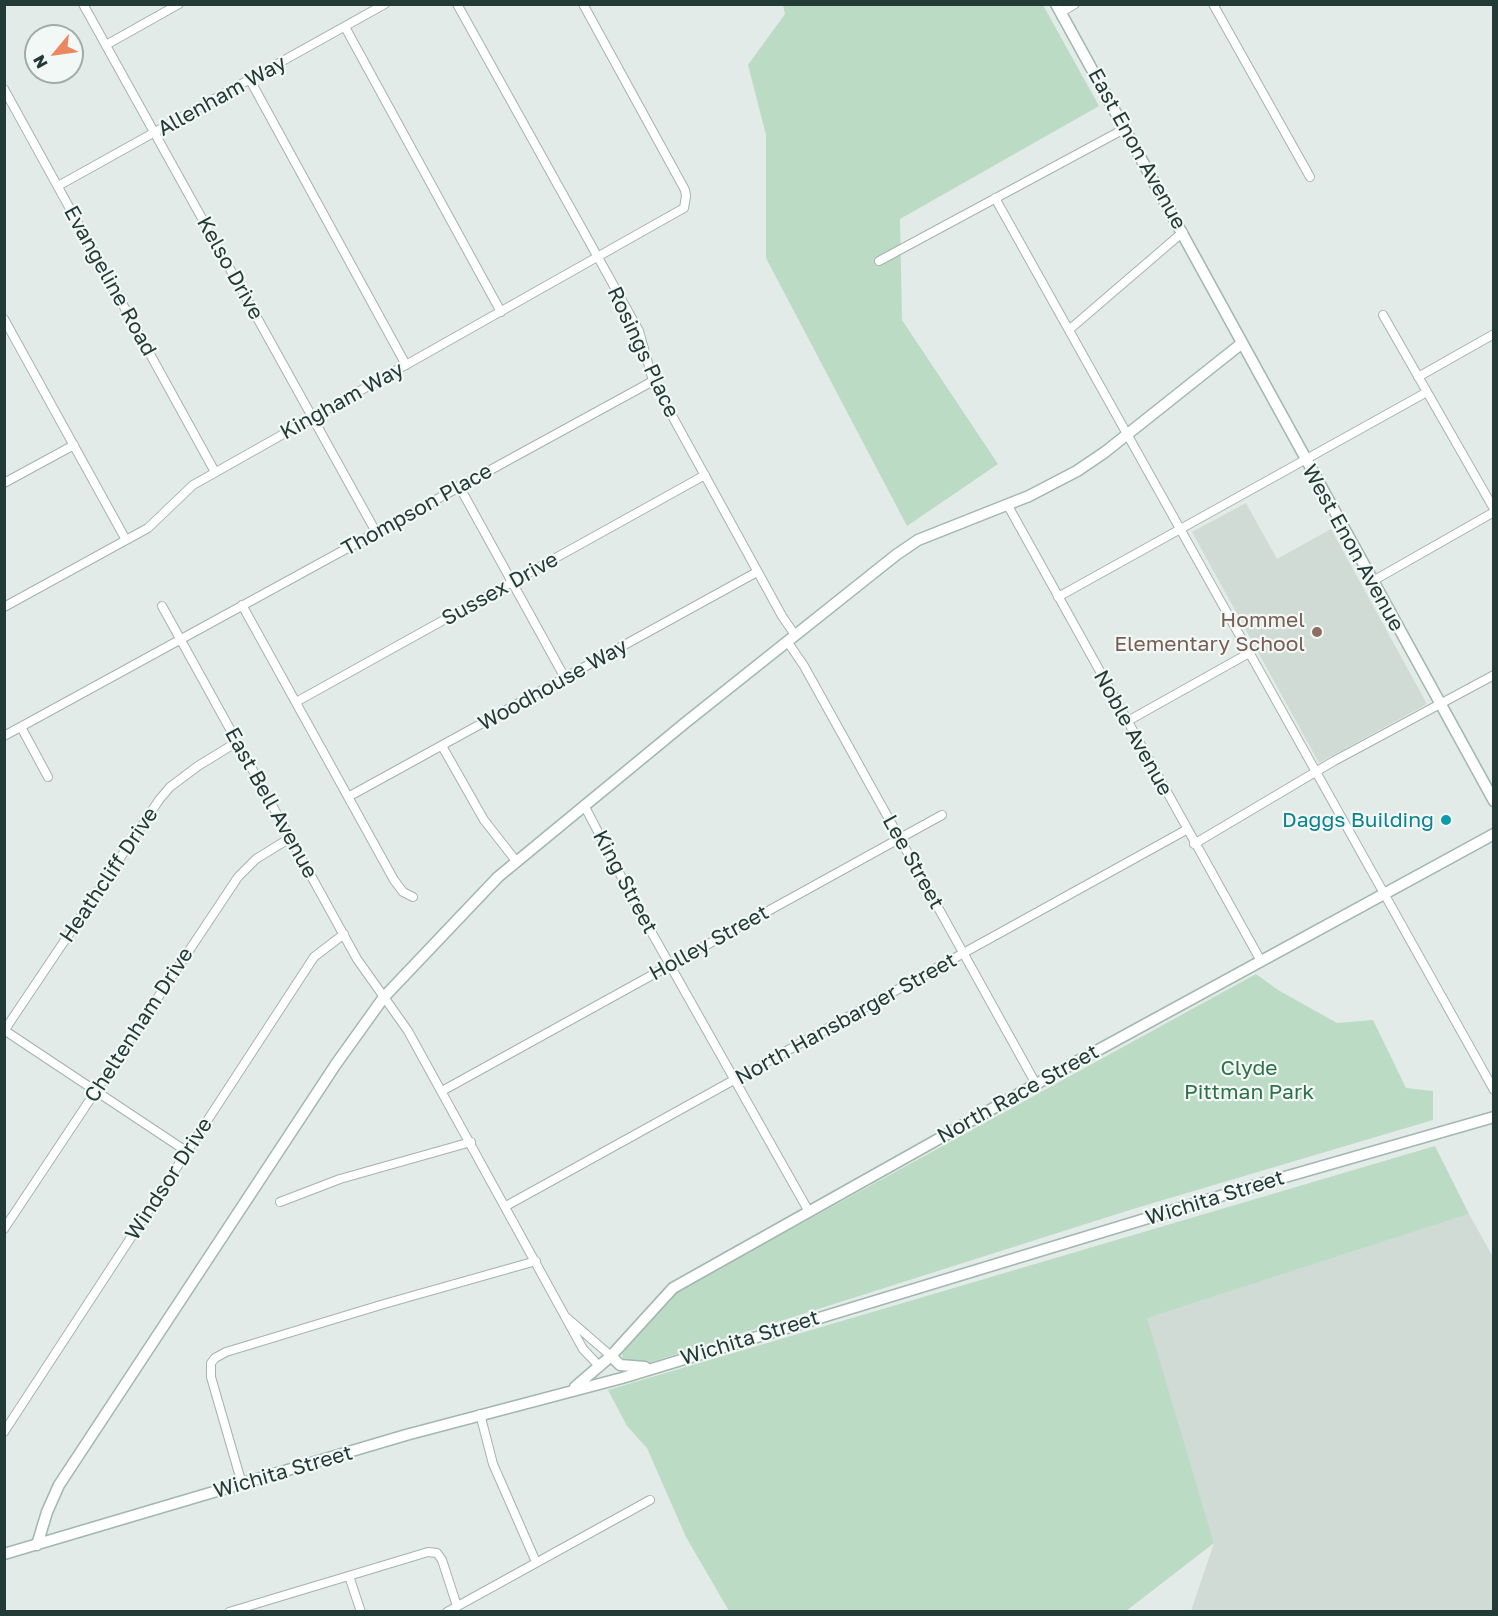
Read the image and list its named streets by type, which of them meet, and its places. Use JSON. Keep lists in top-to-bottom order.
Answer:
{
  "streets": {
    "street": [
      "Allenham Way",
      "East Enon Avenue",
      "Kelso Drive",
      "Evangeline Road",
      "Rosings Place",
      "Kingham Way",
      "Thompson Place",
      "West Enon Avenue",
      "Sussex Drive",
      "Woodhouse Way",
      "Noble Avenue",
      "East Bell Avenue",
      "Lee Street",
      "Heathcliff Drive",
      "King Street",
      "Holley Street",
      "North Hansbarger Street",
      "Cheltenham Drive",
      "North Race Street",
      "Windsor Drive",
      "Wichita Street"
    ]
  },
  "crossings": [
    ["Allenham Way", "Kelso Drive"],
    ["Allenham Way", "Evangeline Road"],
    ["East Enon Avenue", "West Enon Avenue"],
    ["Kelso Drive", "Kingham Way"],
    ["Kelso Drive", "Thompson Place"],
    ["Evangeline Road", "Kingham Way"],
    ["Rosings Place", "Kingham Way"],
    ["Rosings Place", "Thompson Place"],
    ["Rosings Place", "Sussex Drive"],
    ["Rosings Place", "Woodhouse Way"],
    ["Rosings Place", "Lee Street"],
    ["Thompson Place", "East Bell Avenue"],
    ["Noble Avenue", "North Hansbarger Street"],
    ["Noble Avenue", "North Race Street"],
    ["East Bell Avenue", "Heathcliff Drive"],
    ["East Bell Avenue", "Holley Street"],
    ["East Bell Avenue", "North Hansbarger Street"],
    ["East Bell Avenue", "Cheltenham Drive"],
    ["East Bell Avenue", "North Race Street"],
    ["East Bell Avenue", "Windsor Drive"],
    ["Lee Street", "Holley Street"],
    ["Lee Street", "North Hansbarger Street"],
    ["Lee Street", "North Race Street"],
    ["King Street", "Holley Street"],
    ["King Street", "North Hansbarger Street"],
    ["King Street", "North Race Street"],
    ["North Race Street", "Wichita Street"]
  ],
  "parks": ["Clyde Pittman Park"],
  "places": ["Hommel Elementary School", "Daggs Building"],
  "north": "bottom left"
}
